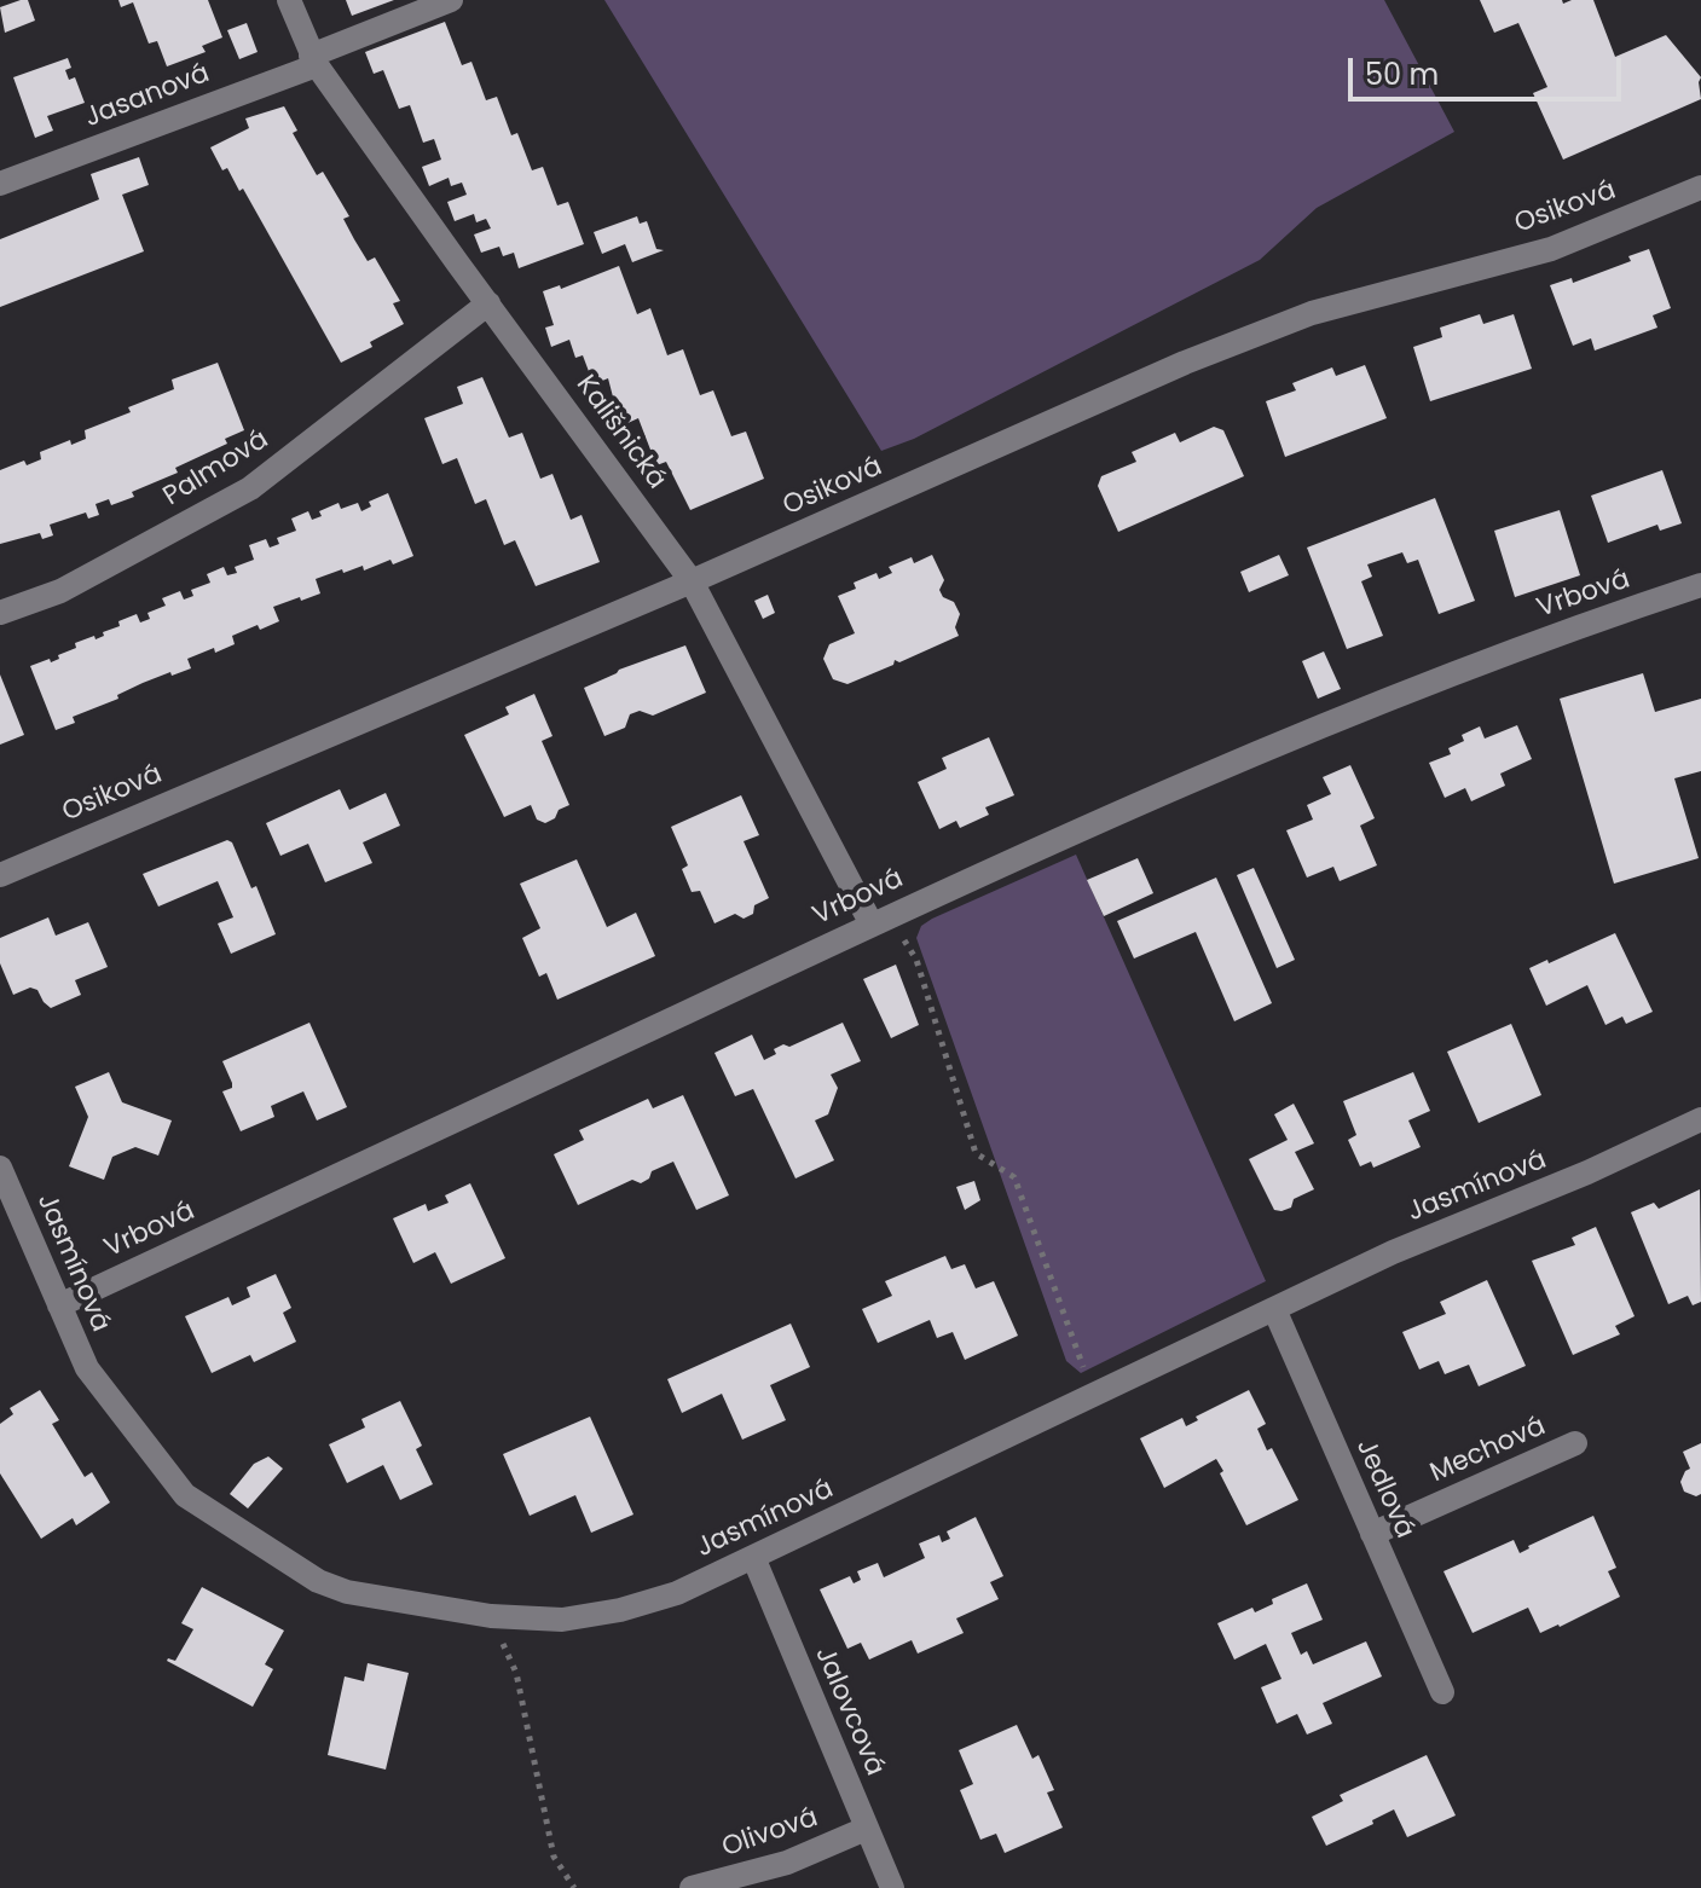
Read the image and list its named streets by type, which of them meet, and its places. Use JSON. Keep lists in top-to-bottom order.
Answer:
{
  "streets": {
    "street": [
      "Jasanová",
      "Osiková",
      "Kališnická",
      "Palmová",
      "Vrbová",
      "Jasmínová",
      "Mechová",
      "Jedlová",
      "Jalovcová",
      "Olivová"
    ]
  },
  "crossings": [
    ["Jasanová", "Kališnická"],
    ["Osiková", "Kališnická"],
    ["Kališnická", "Palmová"],
    ["Kališnická", "Vrbová"],
    ["Vrbová", "Jasmínová"],
    ["Jasmínová", "Jedlová"],
    ["Jasmínová", "Jalovcová"],
    ["Mechová", "Jedlová"],
    ["Jalovcová", "Olivová"]
  ],
  "scale_bar": "50 m"
}
